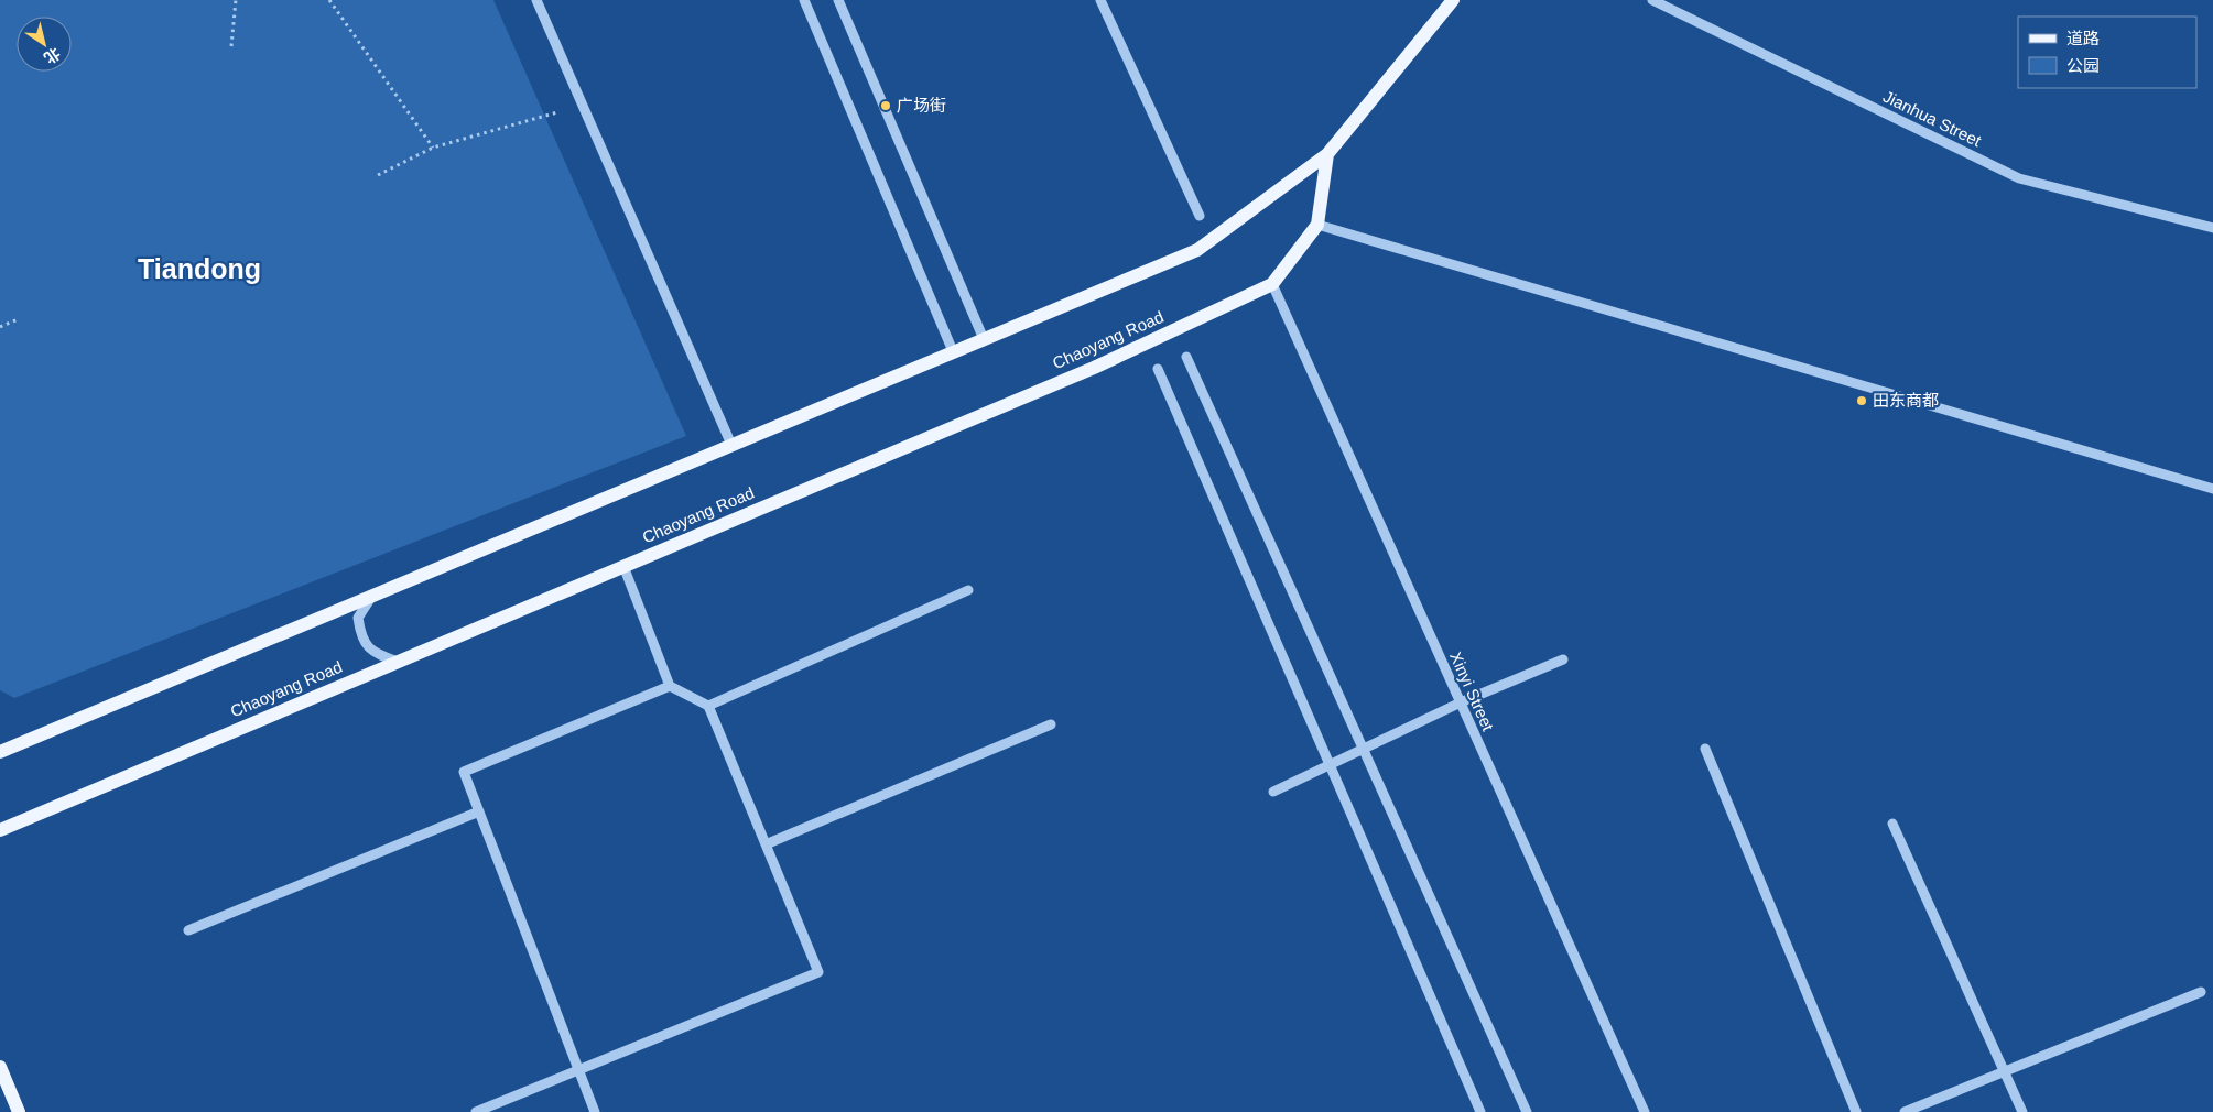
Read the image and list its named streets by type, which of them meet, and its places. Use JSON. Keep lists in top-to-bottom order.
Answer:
{
  "streets": {
    "main road": ["Chaoyang Road"],
    "street": ["Jianhua Street", "Xinyi Street"]
  },
  "crossings": [
    ["Chaoyang Road", "Xinyi Street"]
  ],
  "districts": ["Tiandong"],
  "places": ["广场街", "田东商都"],
  "legend": ["道路", "公园"],
  "north": "bottom right"
}
